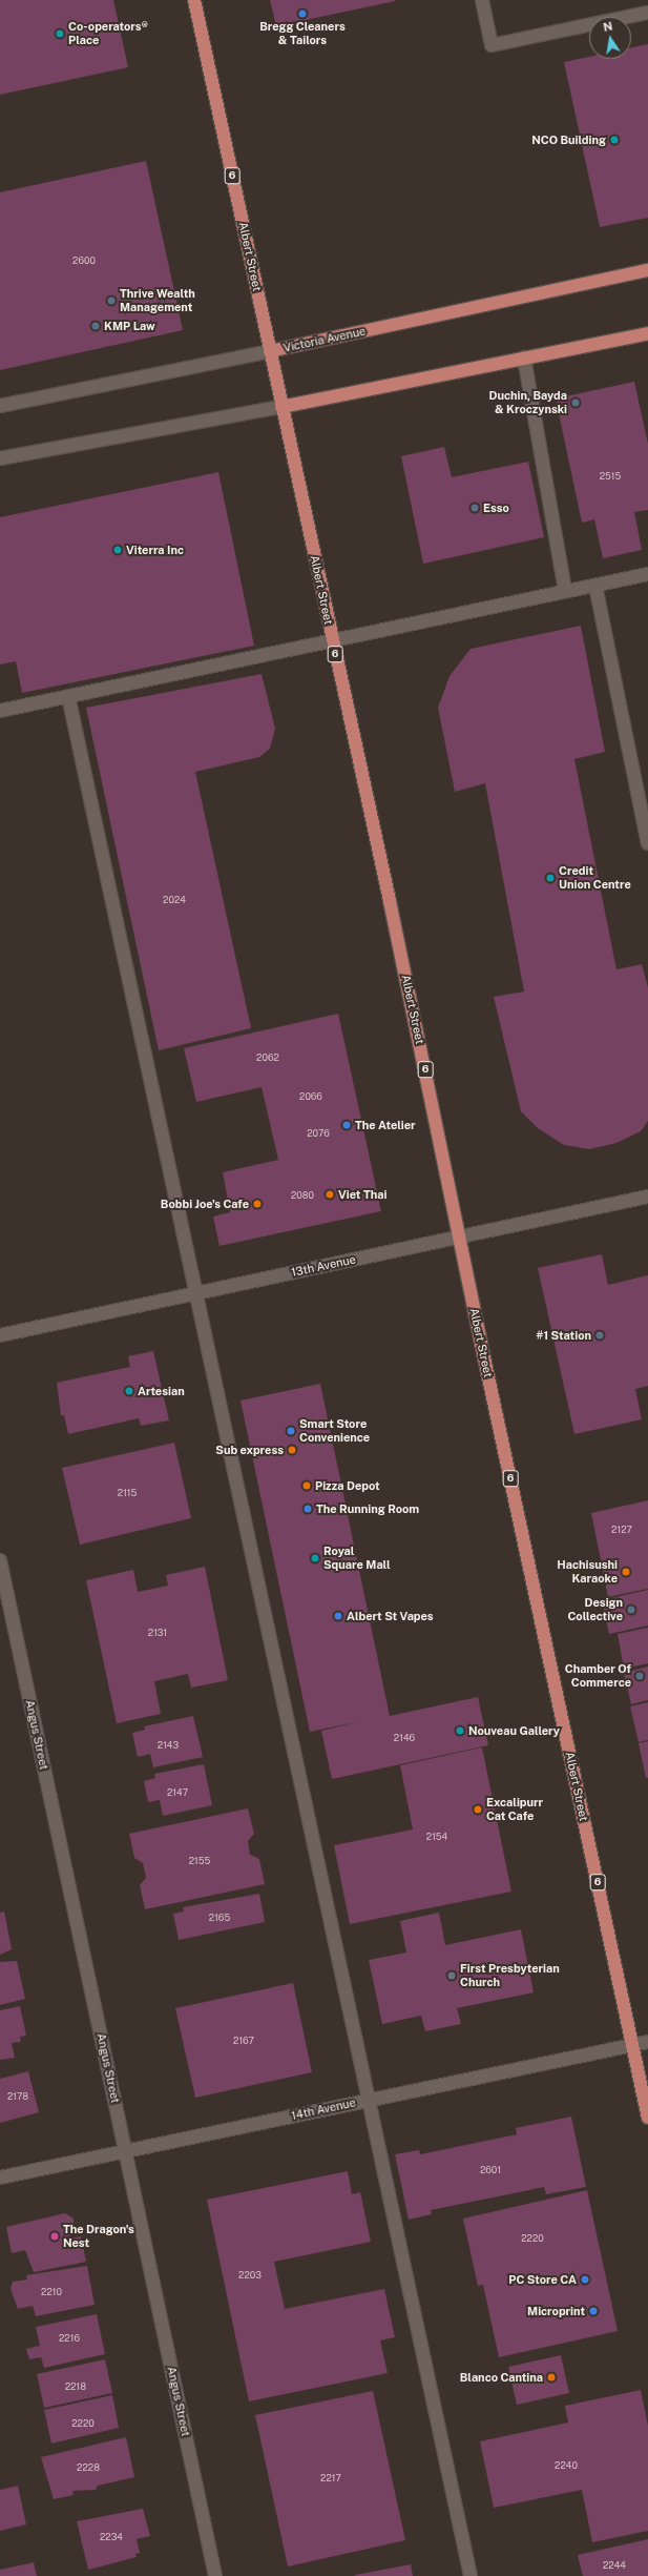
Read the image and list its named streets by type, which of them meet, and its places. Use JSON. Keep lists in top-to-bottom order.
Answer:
{
  "streets": {
    "main road": ["6", "Albert Street", "Victoria Avenue"],
    "street": ["13th Avenue", "Angus Street", "14th Avenue"]
  },
  "crossings": [
    ["Albert Street", "Victoria Avenue"],
    ["Albert Street", "13th Avenue"],
    ["Albert Street", "14th Avenue"],
    ["Angus Street", "14th Avenue"]
  ],
  "places": [
    "Bregg Cleaners & Tailors",
    "Co-operators® Place",
    "NCO Building",
    "Thrive Wealth Management",
    "KMP Law",
    "Duchin, Bayda & Kroczynski",
    "Esso",
    "Viterra Inc",
    "Credit Union Centre",
    "The Atelier",
    "Viet Thai",
    "Bobbi Joe's Cafe",
    "#1 Station",
    "Artesian",
    "Smart Store Convenience",
    "Sub express",
    "Pizza Depot",
    "The Running Room",
    "Royal Square Mall",
    "Hachisushi Karaoke",
    "Design Collective",
    "Albert St Vapes",
    "Chamber Of Commerce",
    "Nouveau Gallery",
    "Excalipurr Cat Cafe",
    "First Presbyterian Church",
    "The Dragon's Nest",
    "PC Store CA",
    "Microprint",
    "Blanco Cantina"
  ],
  "house_numbers": [
    "2600",
    "2515",
    "2024",
    "2062",
    "2066",
    "2076",
    "2080",
    "2115",
    "2127",
    "2131",
    "2146",
    "2143",
    "2147",
    "2154",
    "2155",
    "2165",
    "2167",
    "2178",
    "2601",
    "2220",
    "2203",
    "2210",
    "2216",
    "2218",
    "2220",
    "2240",
    "2228",
    "2217",
    "2234",
    "2244"
  ],
  "north": "top"
}
